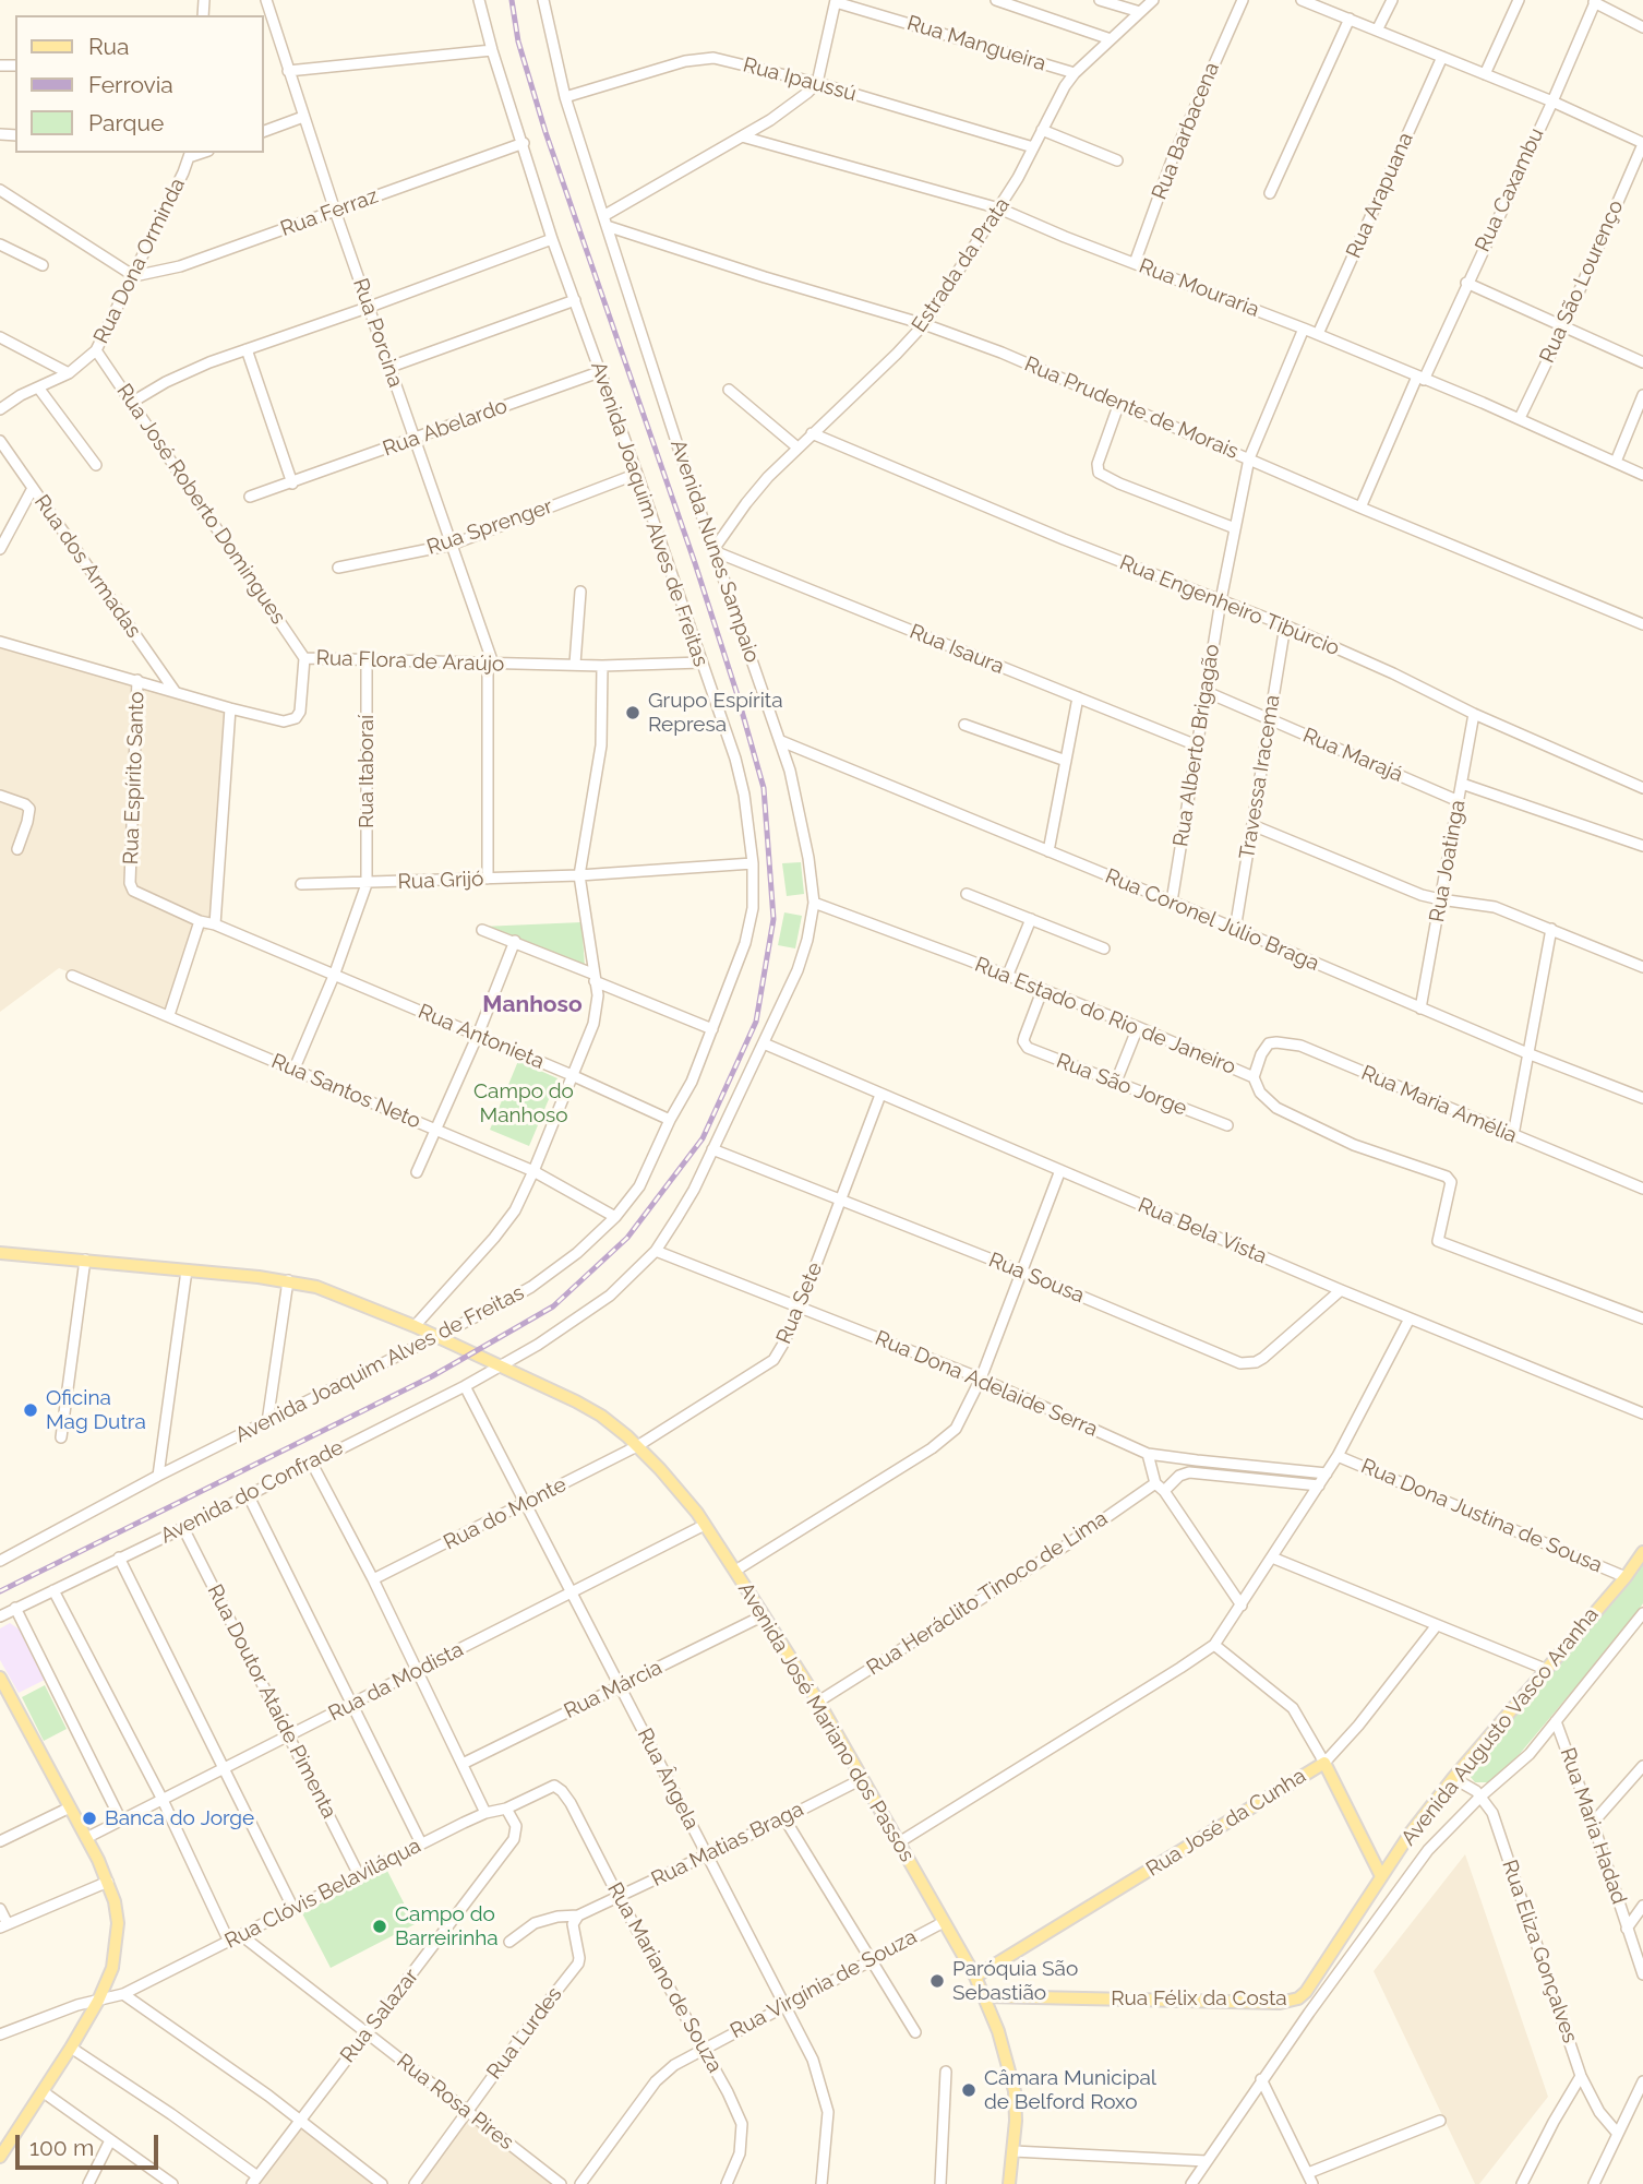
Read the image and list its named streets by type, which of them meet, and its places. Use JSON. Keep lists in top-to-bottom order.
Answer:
{
  "streets": {
    "main road": [
      "Avenida José Mariano dos Passos",
      "Avenida Augusto Vasco Aranha",
      "Rua José da Cunha",
      "Rua Félix da Costa"
    ],
    "street": [
      "Rua Mangueira",
      "Rua Ipaussú",
      "Rua Barbacena",
      "Rua Caxambu",
      "Rua Arapuana",
      "Rua Ferraz",
      "Rua Dona Orminda",
      "Estrada da Prata",
      "Rua São Lourenço",
      "Rua Mouraria",
      "Rua Porcina",
      "Rua Prudente de Morais",
      "Rua Abelardo",
      "Rua José Roberto Domingues",
      "Avenida Joaquim Alves de Freitas",
      "Rua Sprenger",
      "Avenida Nunes Sampaio",
      "Rua dos Armadas",
      "Rua Engenheiro Tibúrcio",
      "Rua Isaura",
      "Rua Flora de Araújo",
      "Rua Alberto Brigagão",
      "Rua Marajá",
      "Rua Itaboraí",
      "Travessa Iracema",
      "Rua Espírito Santo",
      "Rua Joatinga",
      "Rua Grijó",
      "Rua Coronel Júlio Braga",
      "Rua Estado do Rio de Janeiro",
      "Rua Antonieta",
      "Rua São Jorge",
      "Rua Santos Neto",
      "Rua Maria Amélia",
      "Rua Bela Vista",
      "Rua Sousa",
      "Rua Sete",
      "Rua Dona Adelaide Serra",
      "Avenida do Confrade",
      "Rua do Monte",
      "Rua Dona Justina de Sousa",
      "Rua Heráclito Tinoco de Lima",
      "Rua da Modista",
      "Rua Márcia",
      "Rua Doutor Ataíde Pimenta",
      "Rua Ângela",
      "Rua Maria Hadad",
      "Rua Matias Braga",
      "Rua Clóvis Belaviláqua",
      "Rua Eliza Gonçalves",
      "Rua Mariano de Souza",
      "Rua Virgínia de Souza",
      "Rua Salazar",
      "Rua Lurdes",
      "Rua Rosa Pires"
    ]
  },
  "crossings": [
    ["Rua Mangueira", "Estrada da Prata"],
    ["Rua Ipaussú", "Estrada da Prata"],
    ["Rua Ipaussú", "Avenida Nunes Sampaio"],
    ["Rua Barbacena", "Rua Mouraria"],
    ["Rua Caxambu", "Rua Mouraria"],
    ["Rua Caxambu", "Rua Prudente de Morais"],
    ["Rua Arapuana", "Rua Mouraria"],
    ["Rua Ferraz", "Rua Dona Orminda"],
    ["Rua Ferraz", "Rua Porcina"],
    ["Rua Ferraz", "Avenida Joaquim Alves de Freitas"],
    ["Rua Dona Orminda", "Rua José Roberto Domingues"],
    ["Estrada da Prata", "Rua Mouraria"],
    ["Estrada da Prata", "Rua Prudente de Morais"],
    ["Estrada da Prata", "Avenida Nunes Sampaio"],
    ["Estrada da Prata", "Rua Engenheiro Tibúrcio"],
    ["Estrada da Prata", "Rua Isaura"],
    ["Rua São Lourenço", "Rua Mouraria"],
    ["Rua Mouraria", "Rua Alberto Brigagão"],
    ["Rua Porcina", "Rua Abelardo"],
    ["Rua Porcina", "Rua Sprenger"],
    ["Rua Porcina", "Rua Flora de Araújo"],
    ["Rua Porcina", "Rua Grijó"],
    ["Rua Prudente de Morais", "Avenida Nunes Sampaio"],
    ["Rua Prudente de Morais", "Rua Alberto Brigagão"],
    ["Rua Abelardo", "Avenida Joaquim Alves de Freitas"],
    ["Rua José Roberto Domingues", "Rua Flora de Araújo"],
    ["Avenida Joaquim Alves de Freitas", "Rua Sprenger"],
    ["Avenida Joaquim Alves de Freitas", "Rua Flora de Araújo"],
    ["Avenida Joaquim Alves de Freitas", "Rua Grijó"],
    ["Avenida Joaquim Alves de Freitas", "Rua Antonieta"],
    ["Avenida Joaquim Alves de Freitas", "Rua Santos Neto"],
    ["Avenida Joaquim Alves de Freitas", "Avenida José Mariano dos Passos"],
    ["Avenida Nunes Sampaio", "Rua Isaura"],
    ["Avenida Nunes Sampaio", "Rua Coronel Júlio Braga"],
    ["Avenida Nunes Sampaio", "Rua Estado do Rio de Janeiro"],
    ["Avenida Nunes Sampaio", "Rua Bela Vista"],
    ["Avenida Nunes Sampaio", "Rua Sousa"],
    ["Avenida Nunes Sampaio", "Rua Dona Adelaide Serra"],
    ["Avenida Nunes Sampaio", "Avenida do Confrade"],
    ["Avenida Nunes Sampaio", "Avenida José Mariano dos Passos"],
    ["Rua dos Armadas", "Rua Flora de Araújo"],
    ["Rua Engenheiro Tibúrcio", "Rua Alberto Brigagão"],
    ["Rua Engenheiro Tibúrcio", "Travessa Iracema"],
    ["Rua Engenheiro Tibúrcio", "Rua Joatinga"],
    ["Rua Isaura", "Rua Alberto Brigagão"],
    ["Rua Flora de Araújo", "Rua Itaboraí"],
    ["Rua Flora de Araújo", "Rua Espírito Santo"],
    ["Rua Alberto Brigagão", "Rua Marajá"],
    ["Rua Alberto Brigagão", "Rua Coronel Júlio Braga"],
    ["Rua Marajá", "Travessa Iracema"],
    ["Rua Marajá", "Rua Joatinga"],
    ["Rua Itaboraí", "Rua Grijó"],
    ["Rua Itaboraí", "Rua Antonieta"],
    ["Rua Itaboraí", "Rua Santos Neto"],
    ["Travessa Iracema", "Rua Coronel Júlio Braga"],
    ["Rua Espírito Santo", "Rua Antonieta"],
    ["Rua Joatinga", "Rua Coronel Júlio Braga"],
    ["Rua Estado do Rio de Janeiro", "Rua São Jorge"],
    ["Rua Estado do Rio de Janeiro", "Rua Maria Amélia"],
    ["Rua Bela Vista", "Rua Sousa"],
    ["Rua Bela Vista", "Rua Sete"],
    ["Rua Sousa", "Rua Sete"],
    ["Rua Sete", "Rua Dona Adelaide Serra"],
    ["Rua Sete", "Rua do Monte"],
    ["Rua Sete", "Avenida José Mariano dos Passos"],
    ["Rua Dona Adelaide Serra", "Rua Dona Justina de Sousa"],
    ["Avenida do Confrade", "Rua Doutor Ataíde Pimenta"],
    ["Avenida do Confrade", "Avenida José Mariano dos Passos"],
    ["Avenida do Confrade", "Rua Ângela"],
    ["Rua do Monte", "Avenida José Mariano dos Passos"],
    ["Rua do Monte", "Rua Ângela"],
    ["Rua Dona Justina de Sousa", "Avenida Augusto Vasco Aranha"],
    ["Rua Heráclito Tinoco de Lima", "Avenida José Mariano dos Passos"],
    ["Rua da Modista", "Rua Doutor Ataíde Pimenta"],
    ["Rua da Modista", "Avenida José Mariano dos Passos"],
    ["Rua da Modista", "Rua Ângela"],
    ["Rua Márcia", "Avenida José Mariano dos Passos"],
    ["Rua Márcia", "Rua Ângela"],
    ["Rua Doutor Ataíde Pimenta", "Rua Clóvis Belaviláqua"],
    ["Avenida José Mariano dos Passos", "Rua José da Cunha"],
    ["Avenida José Mariano dos Passos", "Rua Matias Braga"],
    ["Avenida José Mariano dos Passos", "Rua Virgínia de Souza"],
    ["Avenida José Mariano dos Passos", "Rua Félix da Costa"],
    ["Avenida Augusto Vasco Aranha", "Rua Eliza Gonçalves"],
    ["Avenida Augusto Vasco Aranha", "Rua Félix da Costa"],
    ["Rua Ângela", "Rua Matias Braga"],
    ["Rua Ângela", "Rua Virgínia de Souza"],
    ["Rua Matias Braga", "Rua Mariano de Souza"],
    ["Rua Matias Braga", "Rua Lurdes"],
    ["Rua Clóvis Belaviláqua", "Rua Mariano de Souza"],
    ["Rua Clóvis Belaviláqua", "Rua Salazar"],
    ["Rua Clóvis Belaviláqua", "Rua Rosa Pires"],
    ["Rua Mariano de Souza", "Rua Virgínia de Souza"],
    ["Rua Salazar", "Rua Rosa Pires"],
    ["Rua Lurdes", "Rua Rosa Pires"]
  ],
  "districts": ["Manhoso"],
  "parks": ["Campo do Manhoso"],
  "places": [
    "Grupo Espírita Represa",
    "Oficina Mag Dutra",
    "Banca do Jorge",
    "Campo do Barreirinha",
    "Paróquia São Sebastião",
    "Câmara Municipal de Belford Roxo"
  ],
  "legend": ["Rua", "Ferrovia", "Parque"],
  "scale_bar": "100 m"
}
